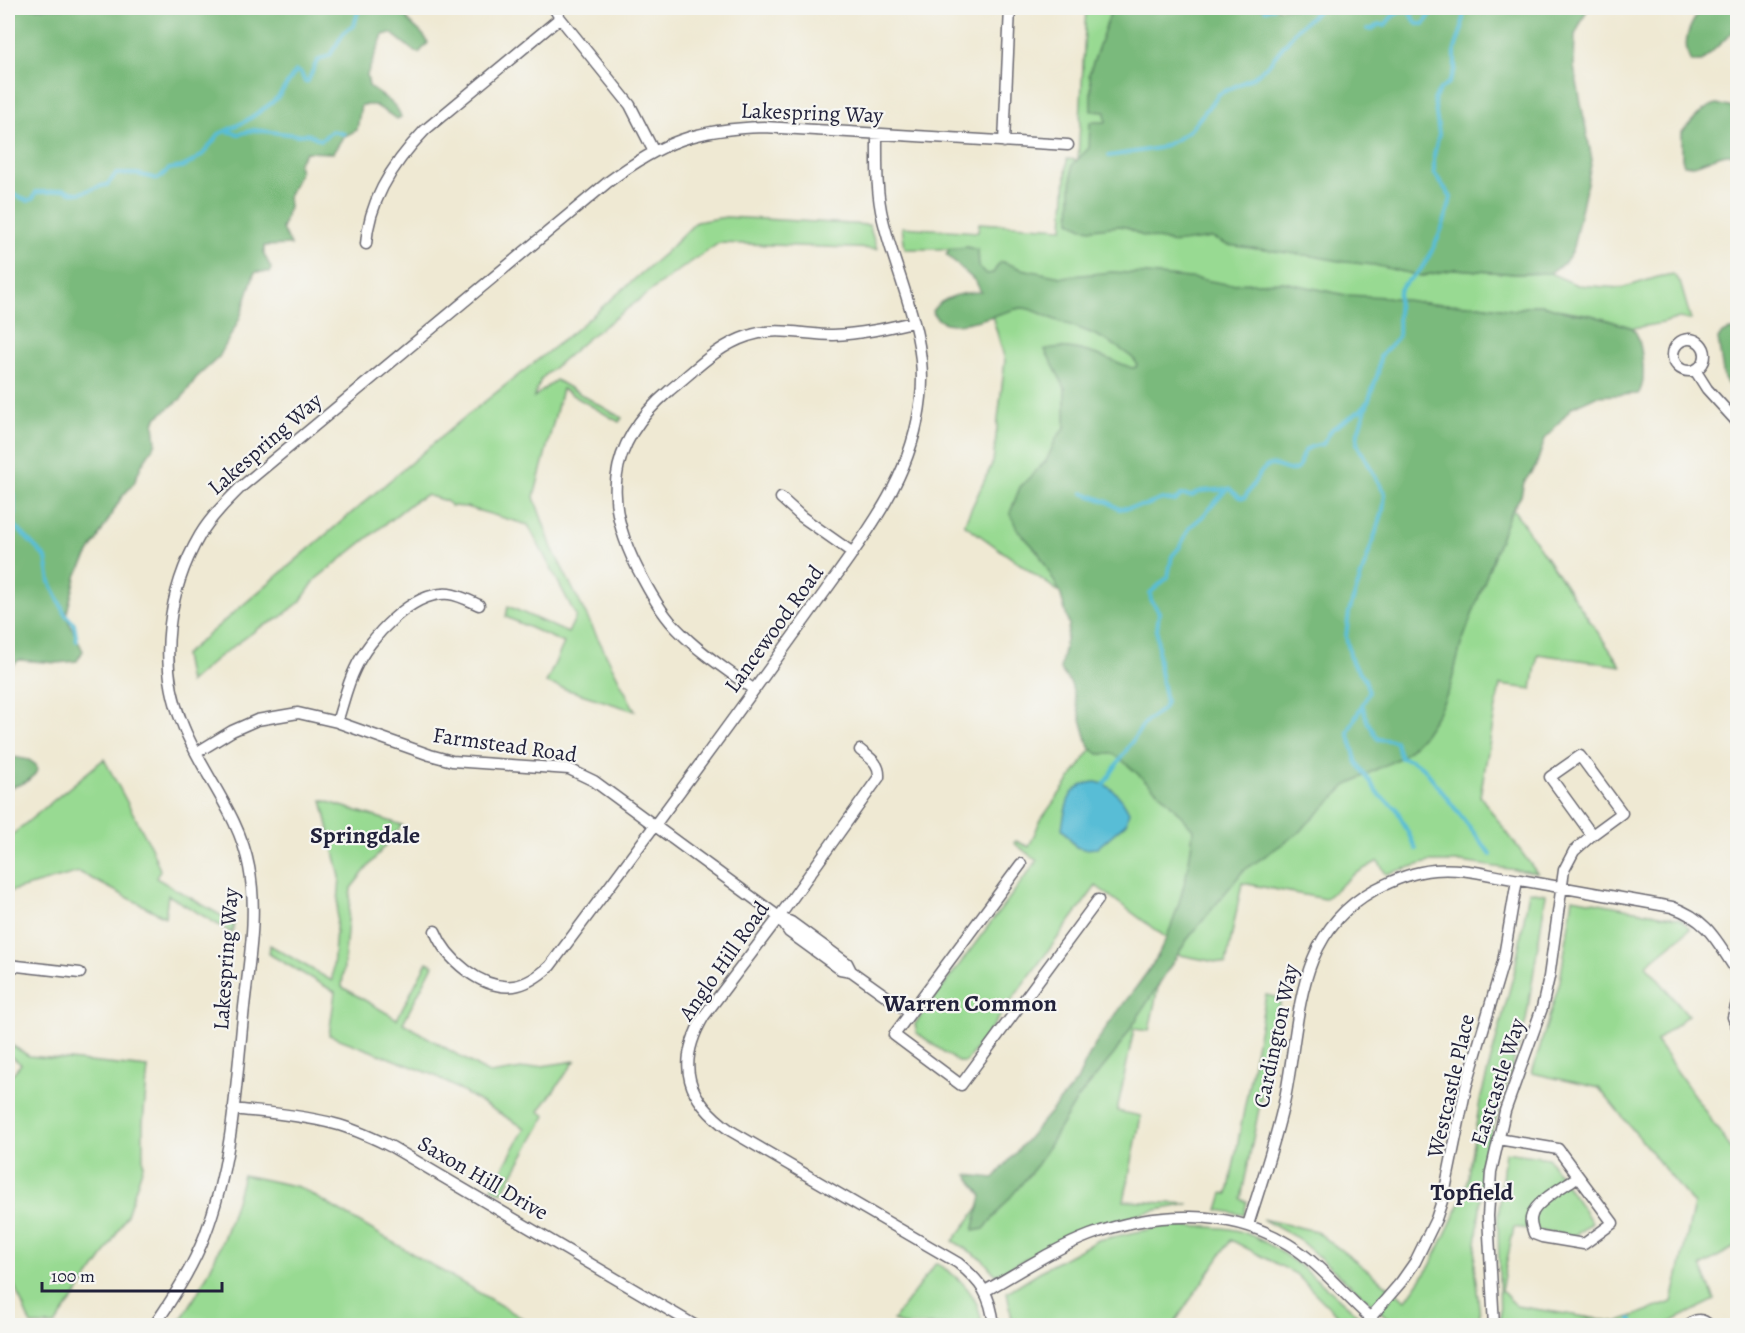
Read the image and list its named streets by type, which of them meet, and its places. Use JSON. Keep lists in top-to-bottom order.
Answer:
{
  "streets": {
    "street": [
      "Lakespring Way",
      "Lancewood Road",
      "Farmstead Road",
      "Anglo Hill Road",
      "Cardington Way",
      "Eastcastle Way",
      "Westcastle Place",
      "Saxon Hill Drive"
    ]
  },
  "crossings": [
    ["Lakespring Way", "Lancewood Road"],
    ["Lakespring Way", "Farmstead Road"],
    ["Lakespring Way", "Saxon Hill Drive"],
    ["Lancewood Road", "Farmstead Road"],
    ["Farmstead Road", "Anglo Hill Road"],
    ["Cardington Way", "Eastcastle Way"],
    ["Cardington Way", "Westcastle Place"]
  ],
  "districts": ["Springdale", "Warren Common", "Topfield"],
  "scale_bar": "100 m"
}
